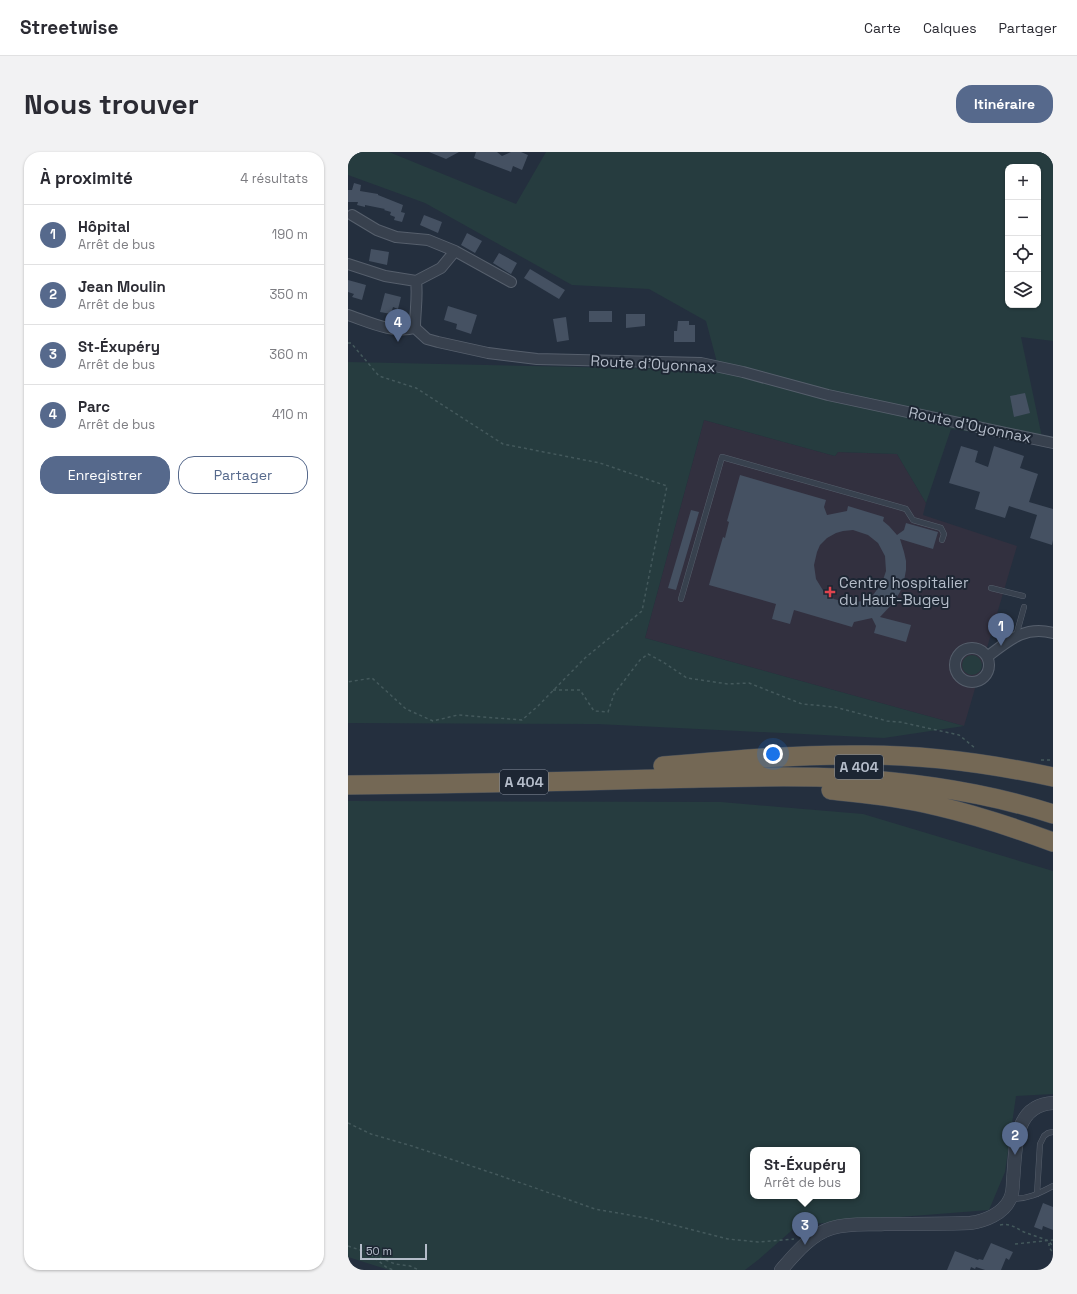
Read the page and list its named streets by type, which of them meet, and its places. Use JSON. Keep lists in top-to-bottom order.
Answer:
{
  "streets": {
    "highway": ["A 404"],
    "street": ["Route d'Oyonnax"]
  },
  "places": {
    "health": ["Centre hospitalier du Haut-Bugey"]
  },
  "scale_bar": "50 m",
  "page": {
    "header": "Streetwise",
    "nav": ["Carte", "Calques", "Partager"],
    "buttons": [
      "Itinéraire",
      ["Enregistrer", "Partager"]
    ],
    "title": "Nous trouver",
    "heading": ["À proximité", "4 résultats"],
    "map_buttons": ["+", "−"],
    "list": [
      {
        "mark": "1",
        "name": "Hôpital",
        "note": "Arrêt de bus",
        "value": "190 m"
      },
      {
        "mark": "2",
        "name": "Jean Moulin",
        "note": "Arrêt de bus",
        "value": "350 m"
      },
      {
        "mark": "3",
        "name": "St-Éxupéry",
        "note": "Arrêt de bus",
        "value": "360 m"
      },
      {
        "mark": "4",
        "name": "Parc",
        "note": "Arrêt de bus",
        "value": "410 m"
      }
    ],
    "pins": [
      "4",
      "1",
      "2",
      "3"
    ],
    "popup": ["St-Éxupéry", "Arrêt de bus"],
    "scale": "50 m"
  }
}
